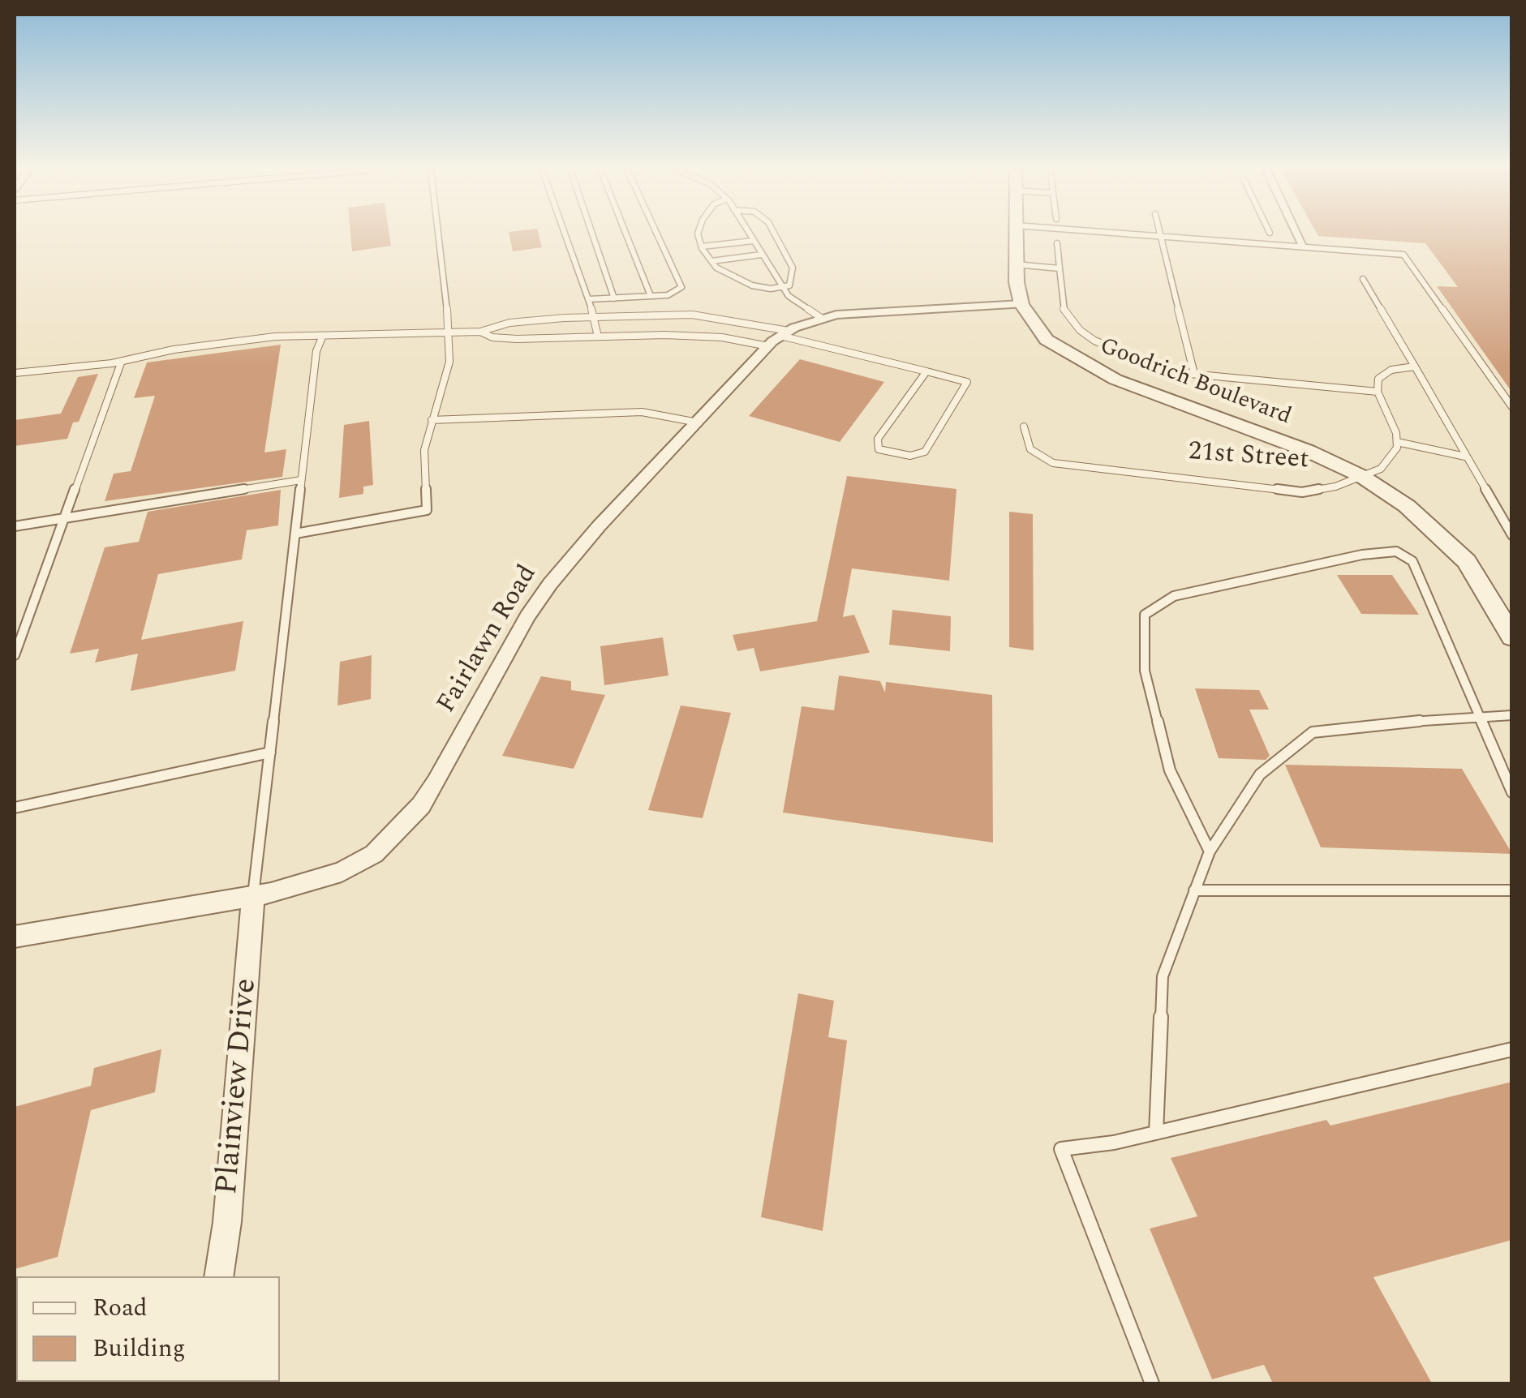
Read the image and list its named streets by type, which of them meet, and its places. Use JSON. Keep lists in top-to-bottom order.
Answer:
{
  "streets": {
    "street": ["Goodrich Boulevard", "Fairlawn Road", "Plainview Drive"],
    "lane": ["21st Street"]
  },
  "crossings": [
    ["Goodrich Boulevard", "21st Street"],
    ["Goodrich Boulevard", "Fairlawn Road"],
    ["Fairlawn Road", "Plainview Drive"]
  ],
  "legend": ["Road", "Building"]
}
